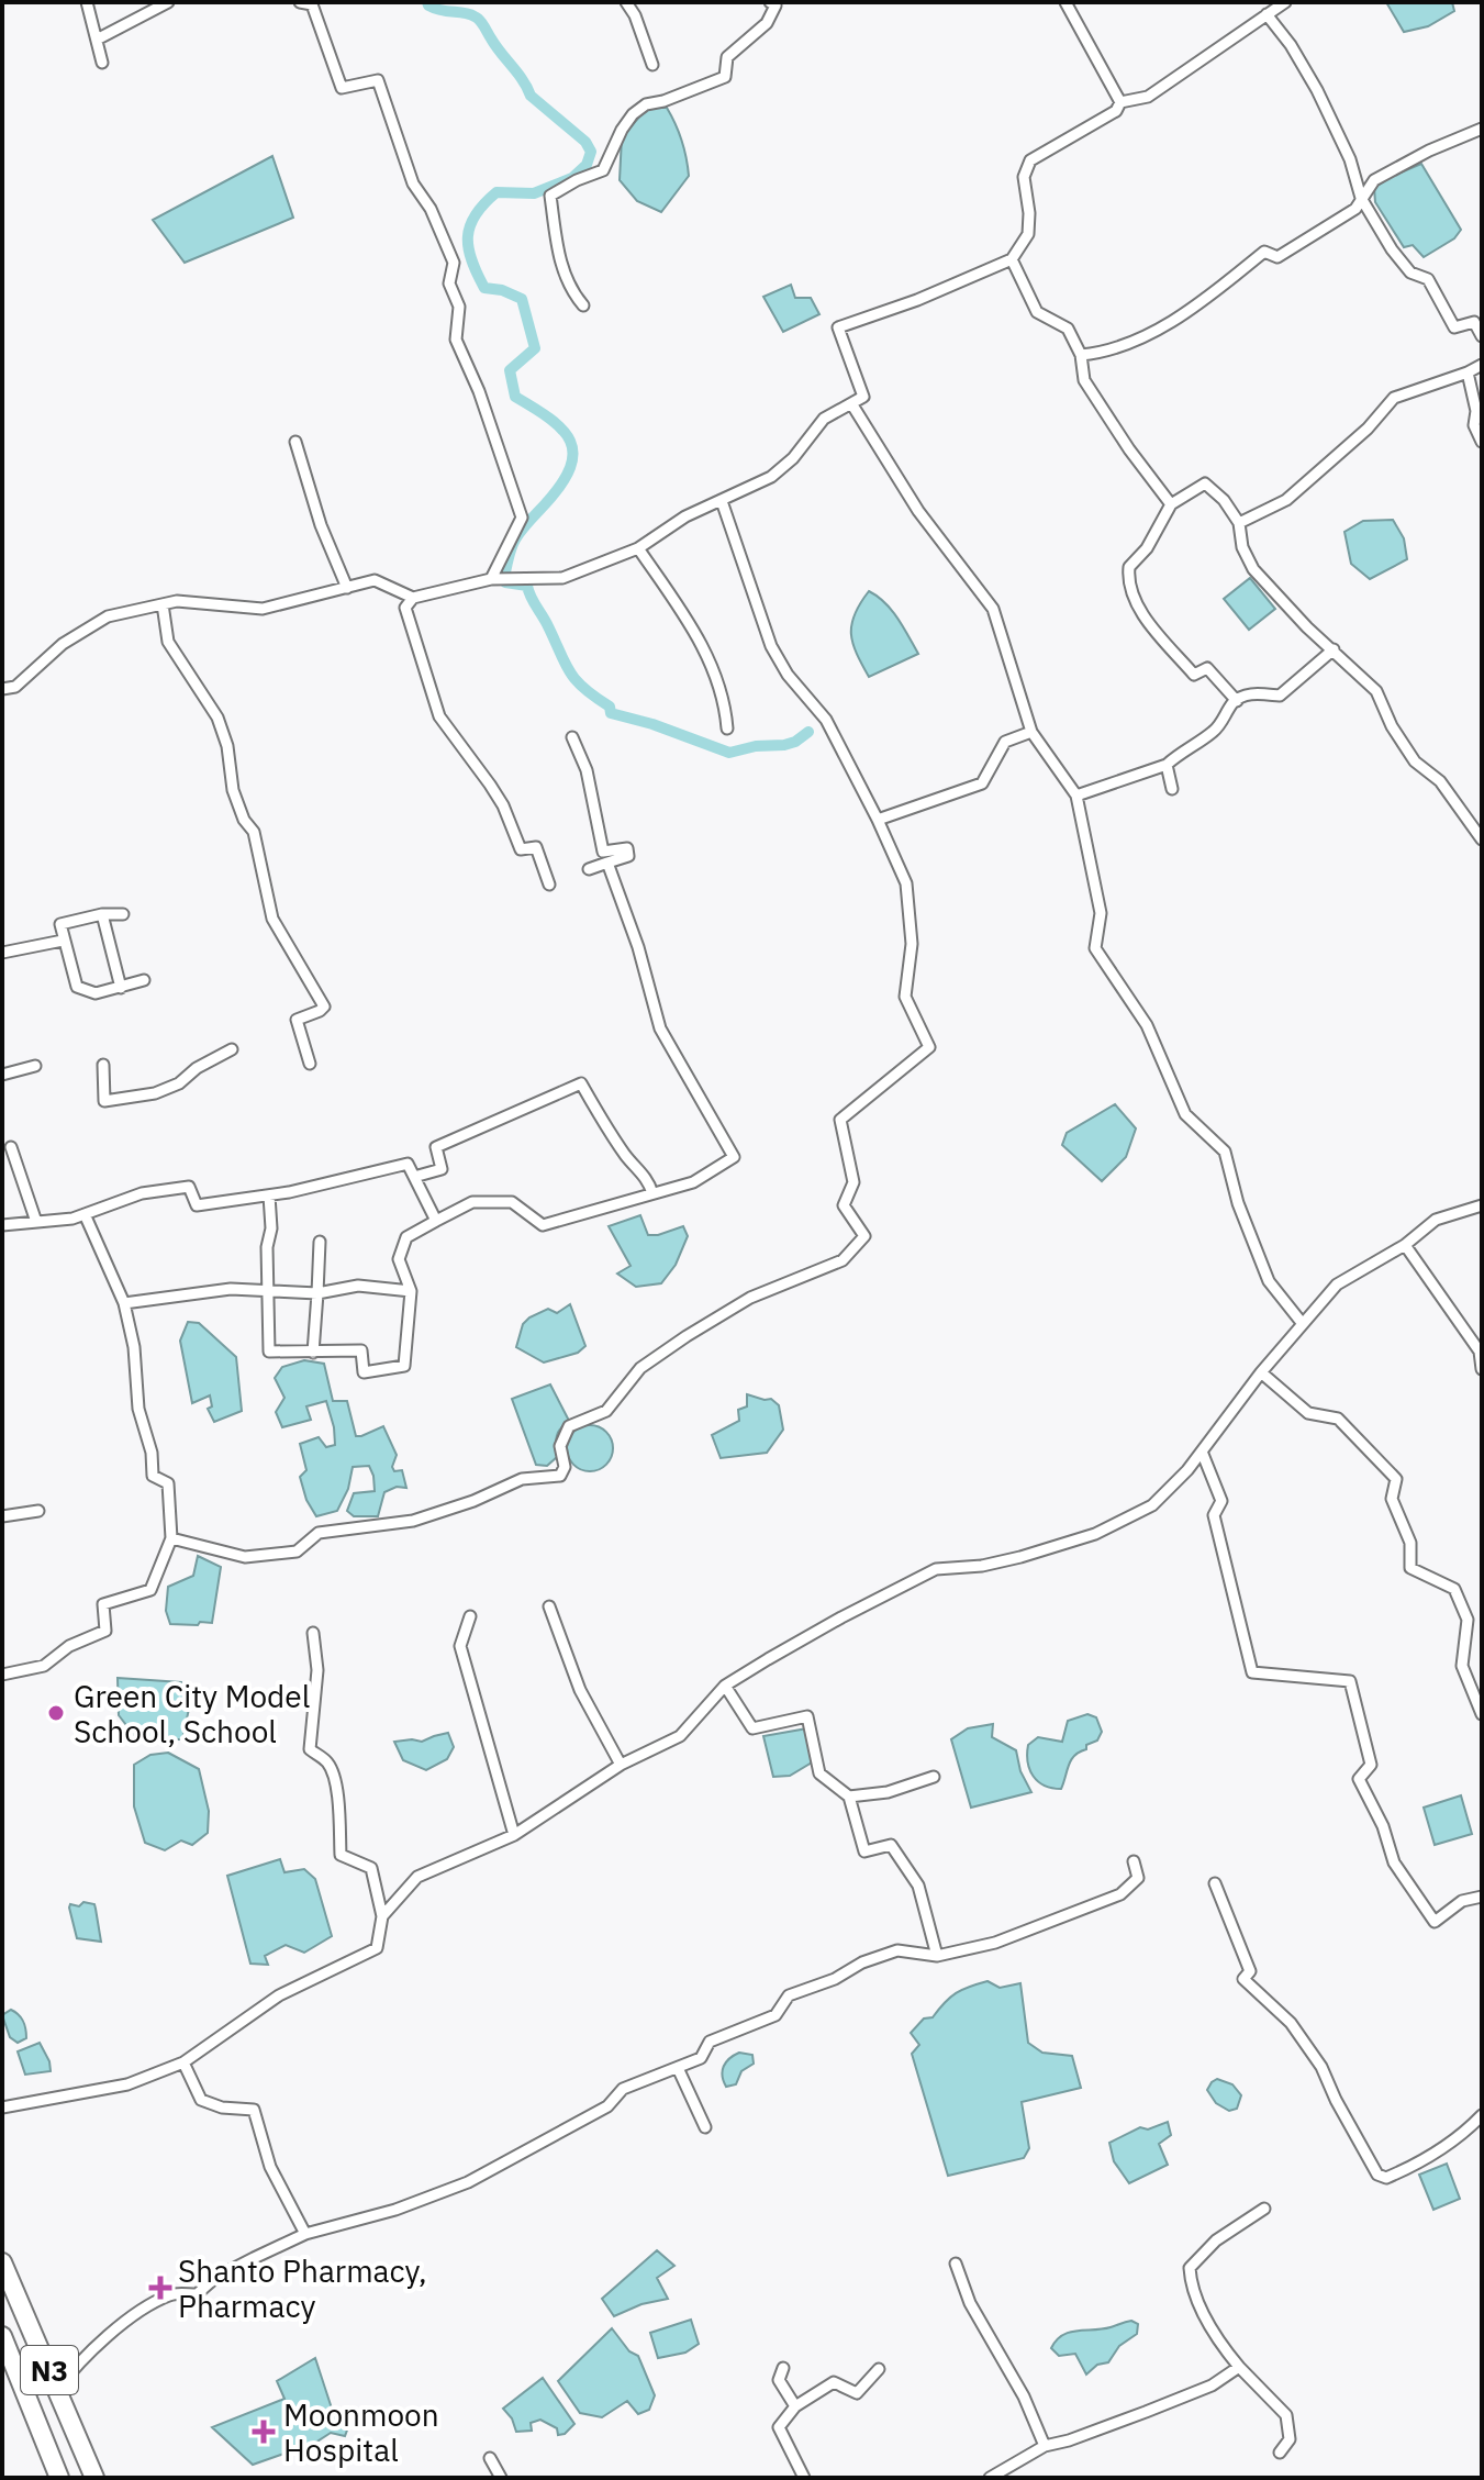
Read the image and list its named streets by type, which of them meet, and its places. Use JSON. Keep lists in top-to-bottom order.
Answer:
{
  "streets": {
    "highway": ["N3"]
  },
  "places": {
    "other": ["Green City Model School, School"],
    "health": ["Shanto Pharmacy, Pharmacy", "Moonmoon Hospital"]
  }
}
